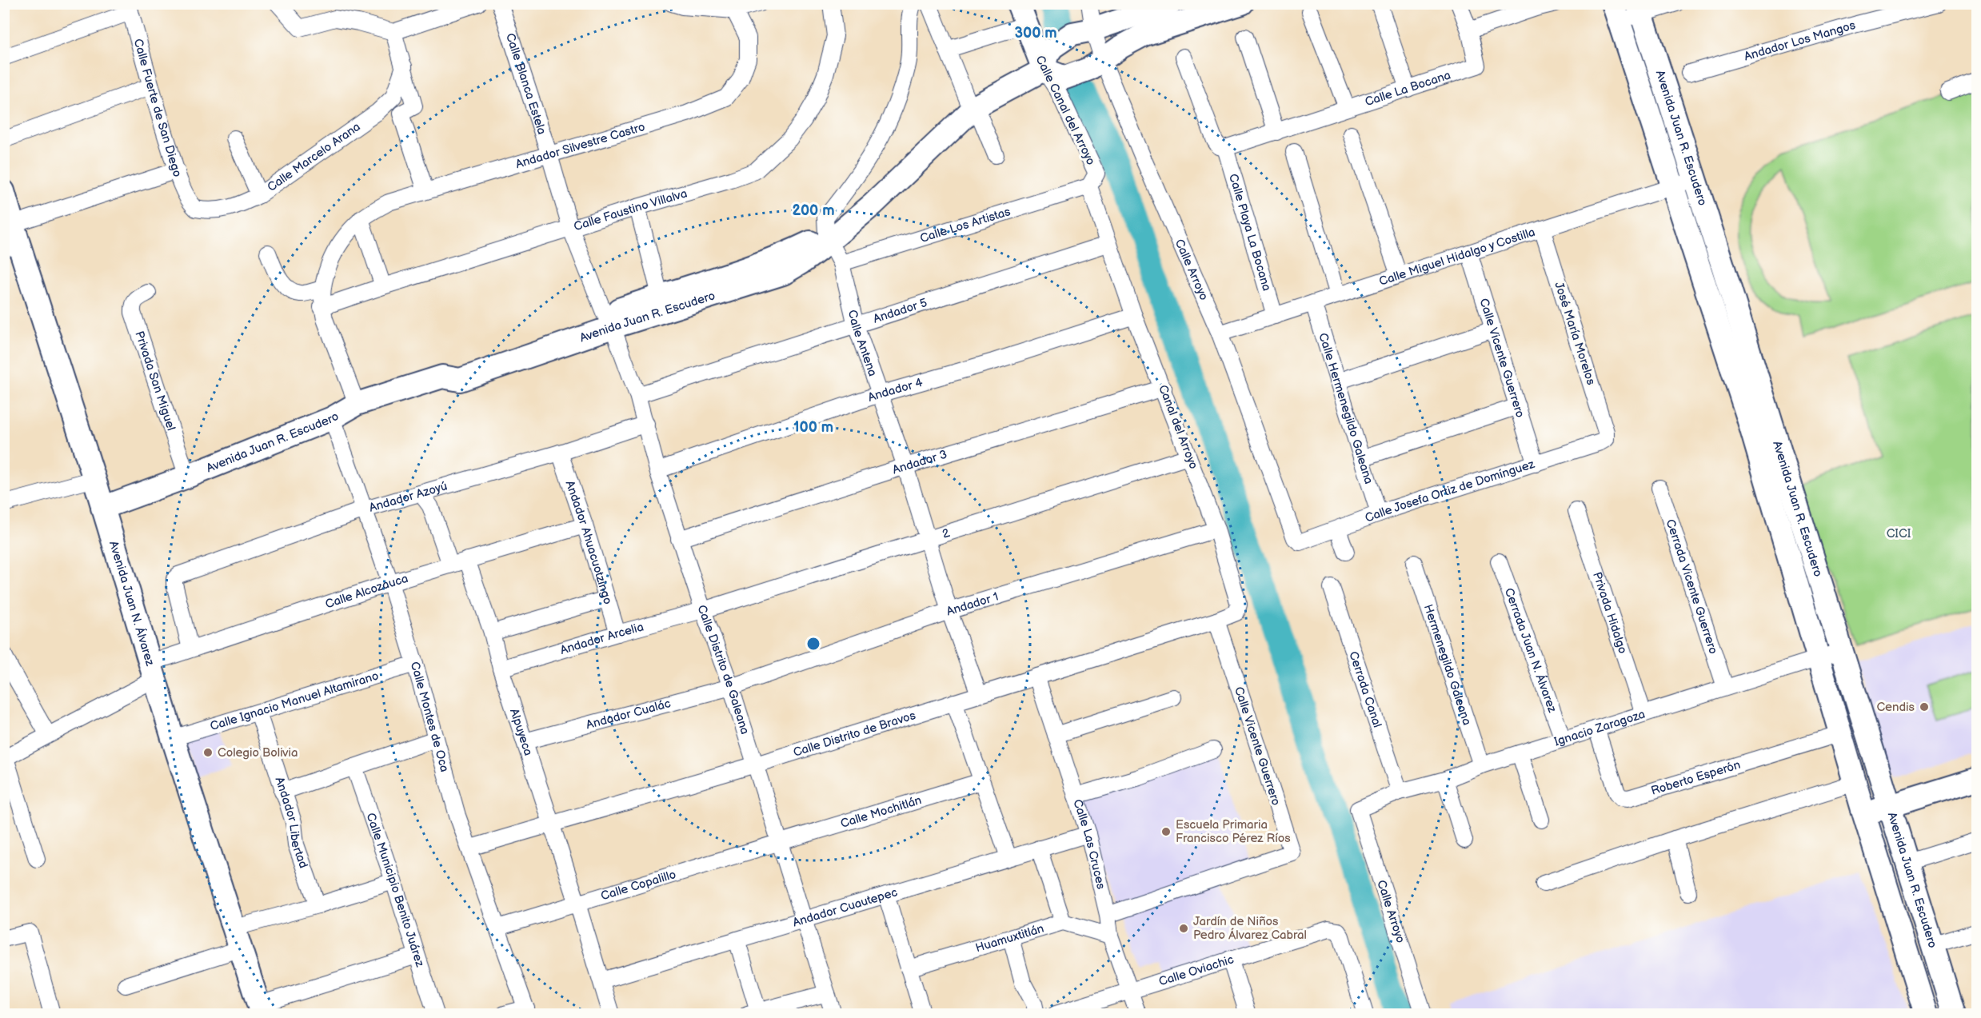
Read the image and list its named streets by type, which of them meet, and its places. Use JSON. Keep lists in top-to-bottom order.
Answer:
{
  "streets": {
    "main road": ["Calle Canal del Arroyo", "Avenida Juan R. Escudero", "Avenida Juan N. Álvarez"],
    "street": [
      "Andador Los Mangos",
      "Calle Blanca Estela",
      "Calle La Bocana",
      "Calle Fuerte de San Diego",
      "Andador Silvestre Castro",
      "Calle Marcelo Arana",
      "Calle Faustino Villalva",
      "Calle Los Artistas",
      "Calle Playa La Bocana",
      "Calle Miguel Hidalgo y Costilla",
      "Calle Arroyo",
      "Andador 5",
      "José María Morelos",
      "Calle Antena",
      "Calle Vicente Guerrero",
      "Privada San Miguel",
      "Andador 4",
      "Calle Hermenegildo Galeana",
      "Canal del Arroyo",
      "Andador 3",
      "Calle Josefa Ortiz de Domínguez",
      "Andador Azoyú",
      "2",
      "Andador Ahuacuotzingo",
      "Cerrada Vicente Guerrero",
      "Calle Alcozauca",
      "Andador 1",
      "Privada Hidalgo",
      "Andador Arcelia",
      "Cerrada Juan N. Álvarez",
      "Hermenegildo Galeana",
      "Calle Distrito de Galeana",
      "Cerrada Canal",
      "Calle Ignacio Manuel Altamirano",
      "Andador Cualác",
      "Calle Montes de Oca",
      "Ignacio Zaragoza",
      "Alpuyeca",
      "Calle Distrito de Bravos",
      "Roberto Esperón",
      "Calle Mochitlán",
      "Andador Libertad",
      "Calle Las Cruces",
      "Calle Copalillo",
      "Calle Municipio Benito Juárez",
      "Andador Cuautepec",
      "Huamuxtitlán",
      "Calle Oviachic"
    ]
  },
  "crossings": [
    ["Calle Blanca Estela", "Avenida Juan R. Escudero"],
    ["Calle Blanca Estela", "Andador Silvestre Castro"],
    ["Calle Blanca Estela", "Calle Faustino Villalva"],
    ["Calle Blanca Estela", "Calle Distrito de Galeana"],
    ["Calle La Bocana", "Calle Playa La Bocana"],
    ["Calle Fuerte de San Diego", "Calle Marcelo Arana"],
    ["Calle Canal del Arroyo", "Avenida Juan R. Escudero"],
    ["Calle Canal del Arroyo", "Calle Los Artistas"],
    ["Calle Canal del Arroyo", "Andador 5"],
    ["Calle Canal del Arroyo", "Canal del Arroyo"],
    ["Avenida Juan R. Escudero", "Andador Silvestre Castro"],
    ["Avenida Juan R. Escudero", "Calle Miguel Hidalgo y Costilla"],
    ["Avenida Juan R. Escudero", "Calle Antena"],
    ["Avenida Juan R. Escudero", "Privada San Miguel"],
    ["Avenida Juan R. Escudero", "Avenida Juan N. Álvarez"],
    ["Avenida Juan R. Escudero", "Calle Distrito de Galeana"],
    ["Avenida Juan R. Escudero", "Calle Montes de Oca"],
    ["Avenida Juan R. Escudero", "Ignacio Zaragoza"],
    ["Avenida Juan R. Escudero", "Roberto Esperón"],
    ["Andador Silvestre Castro", "Calle Faustino Villalva"],
    ["Calle Los Artistas", "Calle Antena"],
    ["Calle Playa La Bocana", "Calle Miguel Hidalgo y Costilla"],
    ["Calle Miguel Hidalgo y Costilla", "Calle Arroyo"],
    ["Calle Miguel Hidalgo y Costilla", "José María Morelos"],
    ["Calle Miguel Hidalgo y Costilla", "Calle Vicente Guerrero"],
    ["Calle Miguel Hidalgo y Costilla", "Calle Hermenegildo Galeana"],
    ["Calle Arroyo", "Calle Josefa Ortiz de Domínguez"],
    ["Calle Arroyo", "Ignacio Zaragoza"],
    ["Andador 5", "Calle Antena"],
    ["Andador 5", "Canal del Arroyo"],
    ["Andador 5", "Calle Distrito de Galeana"],
    ["José María Morelos", "Calle Josefa Ortiz de Domínguez"],
    ["Calle Antena", "Andador 4"],
    ["Calle Antena", "Andador 3"],
    ["Calle Antena", "2"],
    ["Calle Antena", "Andador 1"],
    ["Calle Antena", "Calle Distrito de Bravos"],
    ["Calle Vicente Guerrero", "Calle Josefa Ortiz de Domínguez"],
    ["Calle Vicente Guerrero", "Calle Distrito de Bravos"],
    ["Calle Vicente Guerrero", "Calle Las Cruces"],
    ["Andador 4", "Canal del Arroyo"],
    ["Andador 4", "Calle Distrito de Galeana"],
    ["Calle Hermenegildo Galeana", "Calle Josefa Ortiz de Domínguez"],
    ["Canal del Arroyo", "Andador 3"],
    ["Canal del Arroyo", "2"],
    ["Canal del Arroyo", "Andador 1"],
    ["Canal del Arroyo", "Calle Distrito de Bravos"],
    ["Andador 3", "Calle Distrito de Galeana"],
    ["Andador Azoyú", "Andador Ahuacuotzingo"],
    ["Andador Azoyú", "Calle Alcozauca"],
    ["Andador Azoyú", "Calle Distrito de Galeana"],
    ["Andador Azoyú", "Calle Montes de Oca"],
    ["2", "Andador Arcelia"],
    ["2", "Calle Distrito de Galeana"],
    ["Andador Ahuacuotzingo", "Calle Alcozauca"],
    ["Andador Ahuacuotzingo", "Andador Arcelia"],
    ["Cerrada Vicente Guerrero", "Ignacio Zaragoza"],
    ["Calle Alcozauca", "Avenida Juan N. Álvarez"],
    ["Calle Alcozauca", "Calle Montes de Oca"],
    ["Calle Alcozauca", "Alpuyeca"],
    ["Avenida Juan N. Álvarez", "Calle Ignacio Manuel Altamirano"],
    ["Andador 1", "Calle Distrito de Galeana"],
    ["Andador 1", "Andador Cualác"],
    ["Privada Hidalgo", "Ignacio Zaragoza"],
    ["Andador Arcelia", "Calle Distrito de Galeana"],
    ["Andador Arcelia", "Alpuyeca"],
    ["Cerrada Juan N. Álvarez", "Ignacio Zaragoza"],
    ["Hermenegildo Galeana", "Ignacio Zaragoza"],
    ["Calle Distrito de Galeana", "Andador Cualác"],
    ["Calle Distrito de Galeana", "Calle Distrito de Bravos"],
    ["Calle Distrito de Galeana", "Calle Mochitlán"],
    ["Calle Distrito de Galeana", "Calle Copalillo"],
    ["Calle Distrito de Galeana", "Andador Cuautepec"],
    ["Cerrada Canal", "Ignacio Zaragoza"],
    ["Calle Ignacio Manuel Altamirano", "Calle Montes de Oca"],
    ["Calle Ignacio Manuel Altamirano", "Andador Libertad"],
    ["Andador Cualác", "Alpuyeca"],
    ["Calle Montes de Oca", "Calle Distrito de Bravos"],
    ["Calle Montes de Oca", "Calle Copalillo"],
    ["Ignacio Zaragoza", "Roberto Esperón"],
    ["Alpuyeca", "Calle Distrito de Bravos"],
    ["Alpuyeca", "Calle Copalillo"],
    ["Alpuyeca", "Andador Cuautepec"],
    ["Calle Distrito de Bravos", "Calle Las Cruces"],
    ["Calle Mochitlán", "Calle Copalillo"],
    ["Calle Las Cruces", "Andador Cuautepec"],
    ["Calle Las Cruces", "Calle Oviachic"]
  ],
  "parks": ["CICI"],
  "places": [
    "Cendis",
    "Colegio Bolivia",
    "Escuela Primaria Francisco Pérez Ríos",
    "Jardín de Niños Pedro Álvarez Cabral"
  ],
  "rings": ["300 m", "200 m", "100 m"]
}
